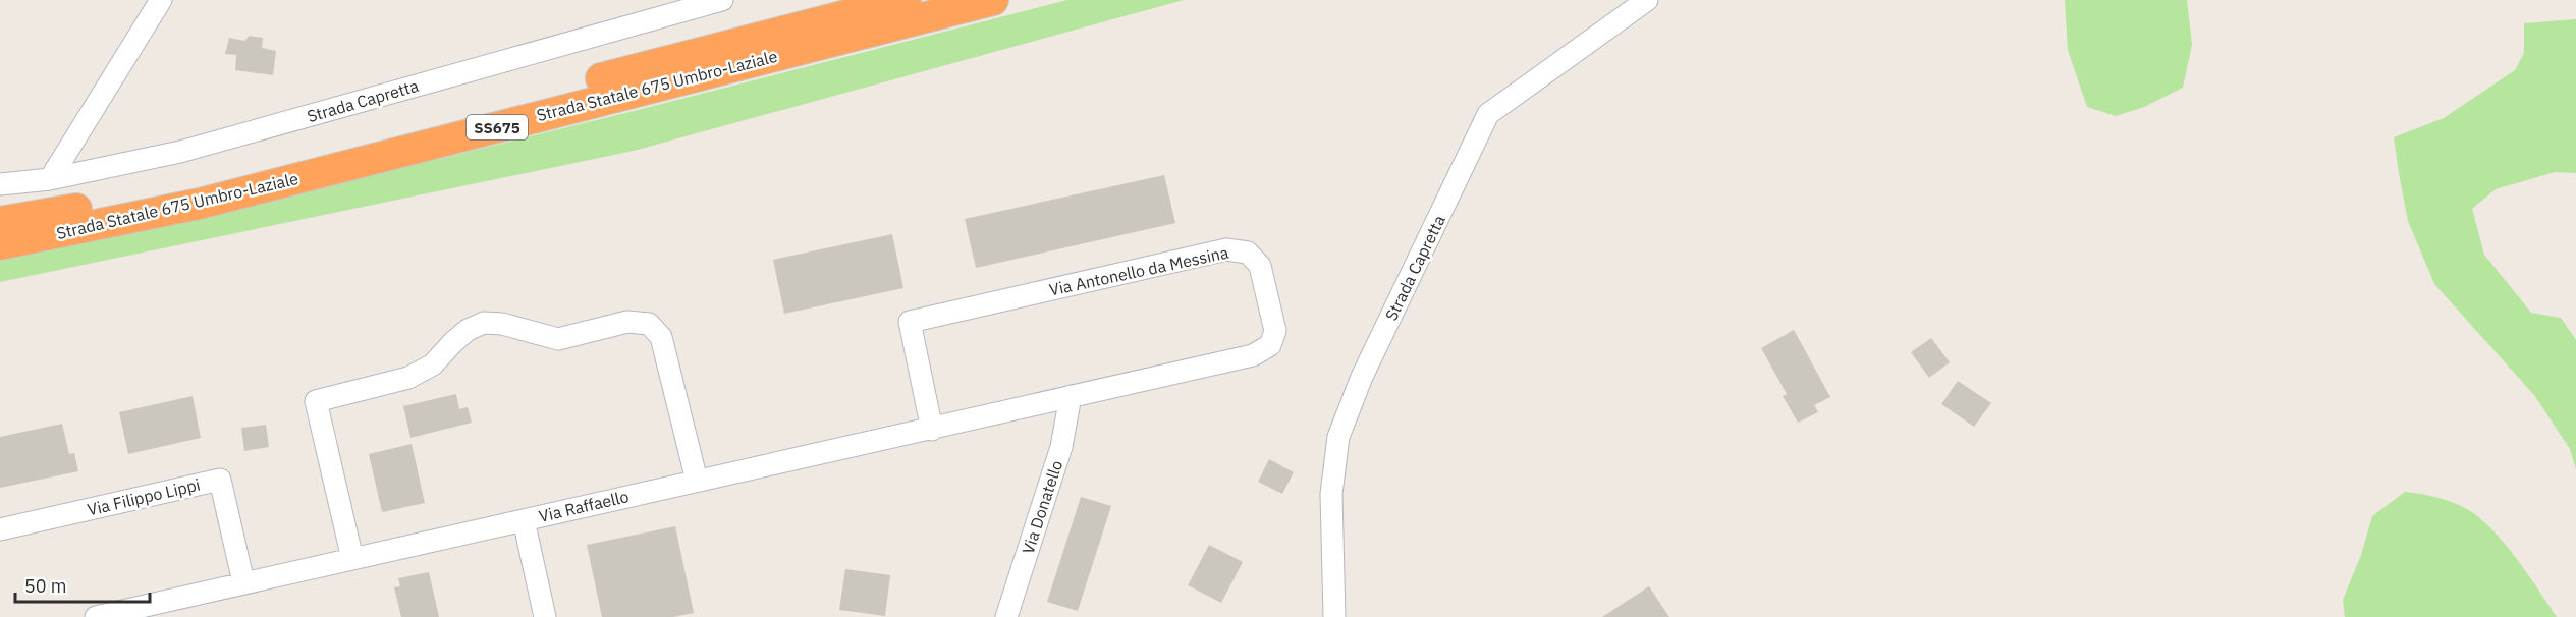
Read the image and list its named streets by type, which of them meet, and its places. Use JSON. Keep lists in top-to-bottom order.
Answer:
{
  "streets": {
    "highway": ["Strada Statale 675 Umbro-Laziale", "SS675"],
    "street": [
      "Strada Capretta",
      "Via Antonello da Messina",
      "Via Filippo Lippi",
      "Via Raffaello",
      "Via Donatello"
    ]
  },
  "crossings": [
    ["Via Antonello da Messina", "Via Raffaello"],
    ["Via Antonello da Messina", "Via Donatello"],
    ["Via Filippo Lippi", "Via Raffaello"],
    ["Via Raffaello", "Via Donatello"]
  ],
  "scale_bar": "50 m"
}
